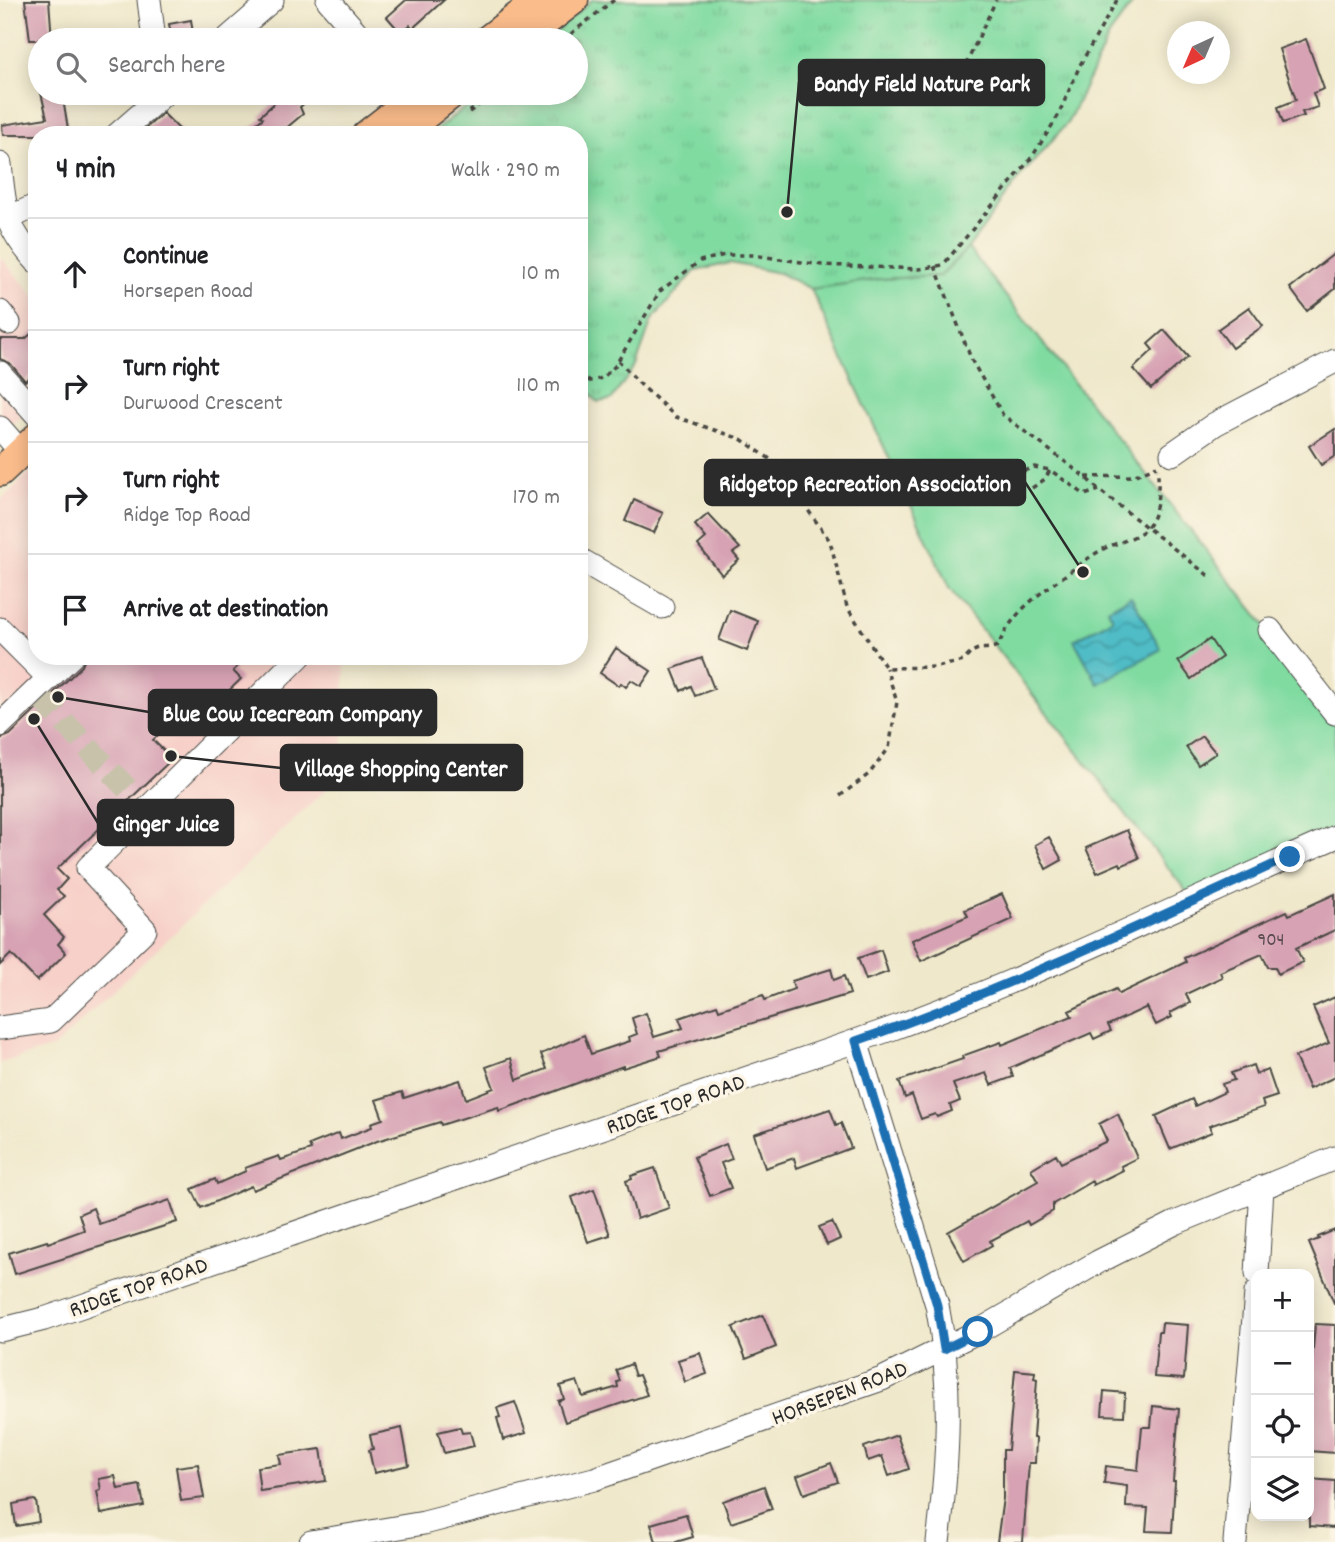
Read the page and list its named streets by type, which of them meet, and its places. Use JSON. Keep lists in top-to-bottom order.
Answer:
{
  "streets": {
    "street": ["RIDGE TOP ROAD", "HORSEPEN ROAD"]
  },
  "places": [
    "Bandy Field Nature Park",
    "Ridgetop Recreation Association",
    "Blue Cow Icecream Company",
    "Ginger Juice",
    "Village Shopping Center"
  ],
  "house_numbers": ["904"],
  "north": "bottom left",
  "page": {
    "search": "Search here",
    "heading": ["4 min", "Walk · 290 m"],
    "list": [
      ["Continue", "Horsepen Road", "10 m"],
      ["Turn right", "Durwood Crescent", "110 m"],
      ["Turn right", "Ridge Top Road", "170 m"],
      "Arrive at destination"
    ],
    "map_buttons": ["+", "−"]
  }
}
